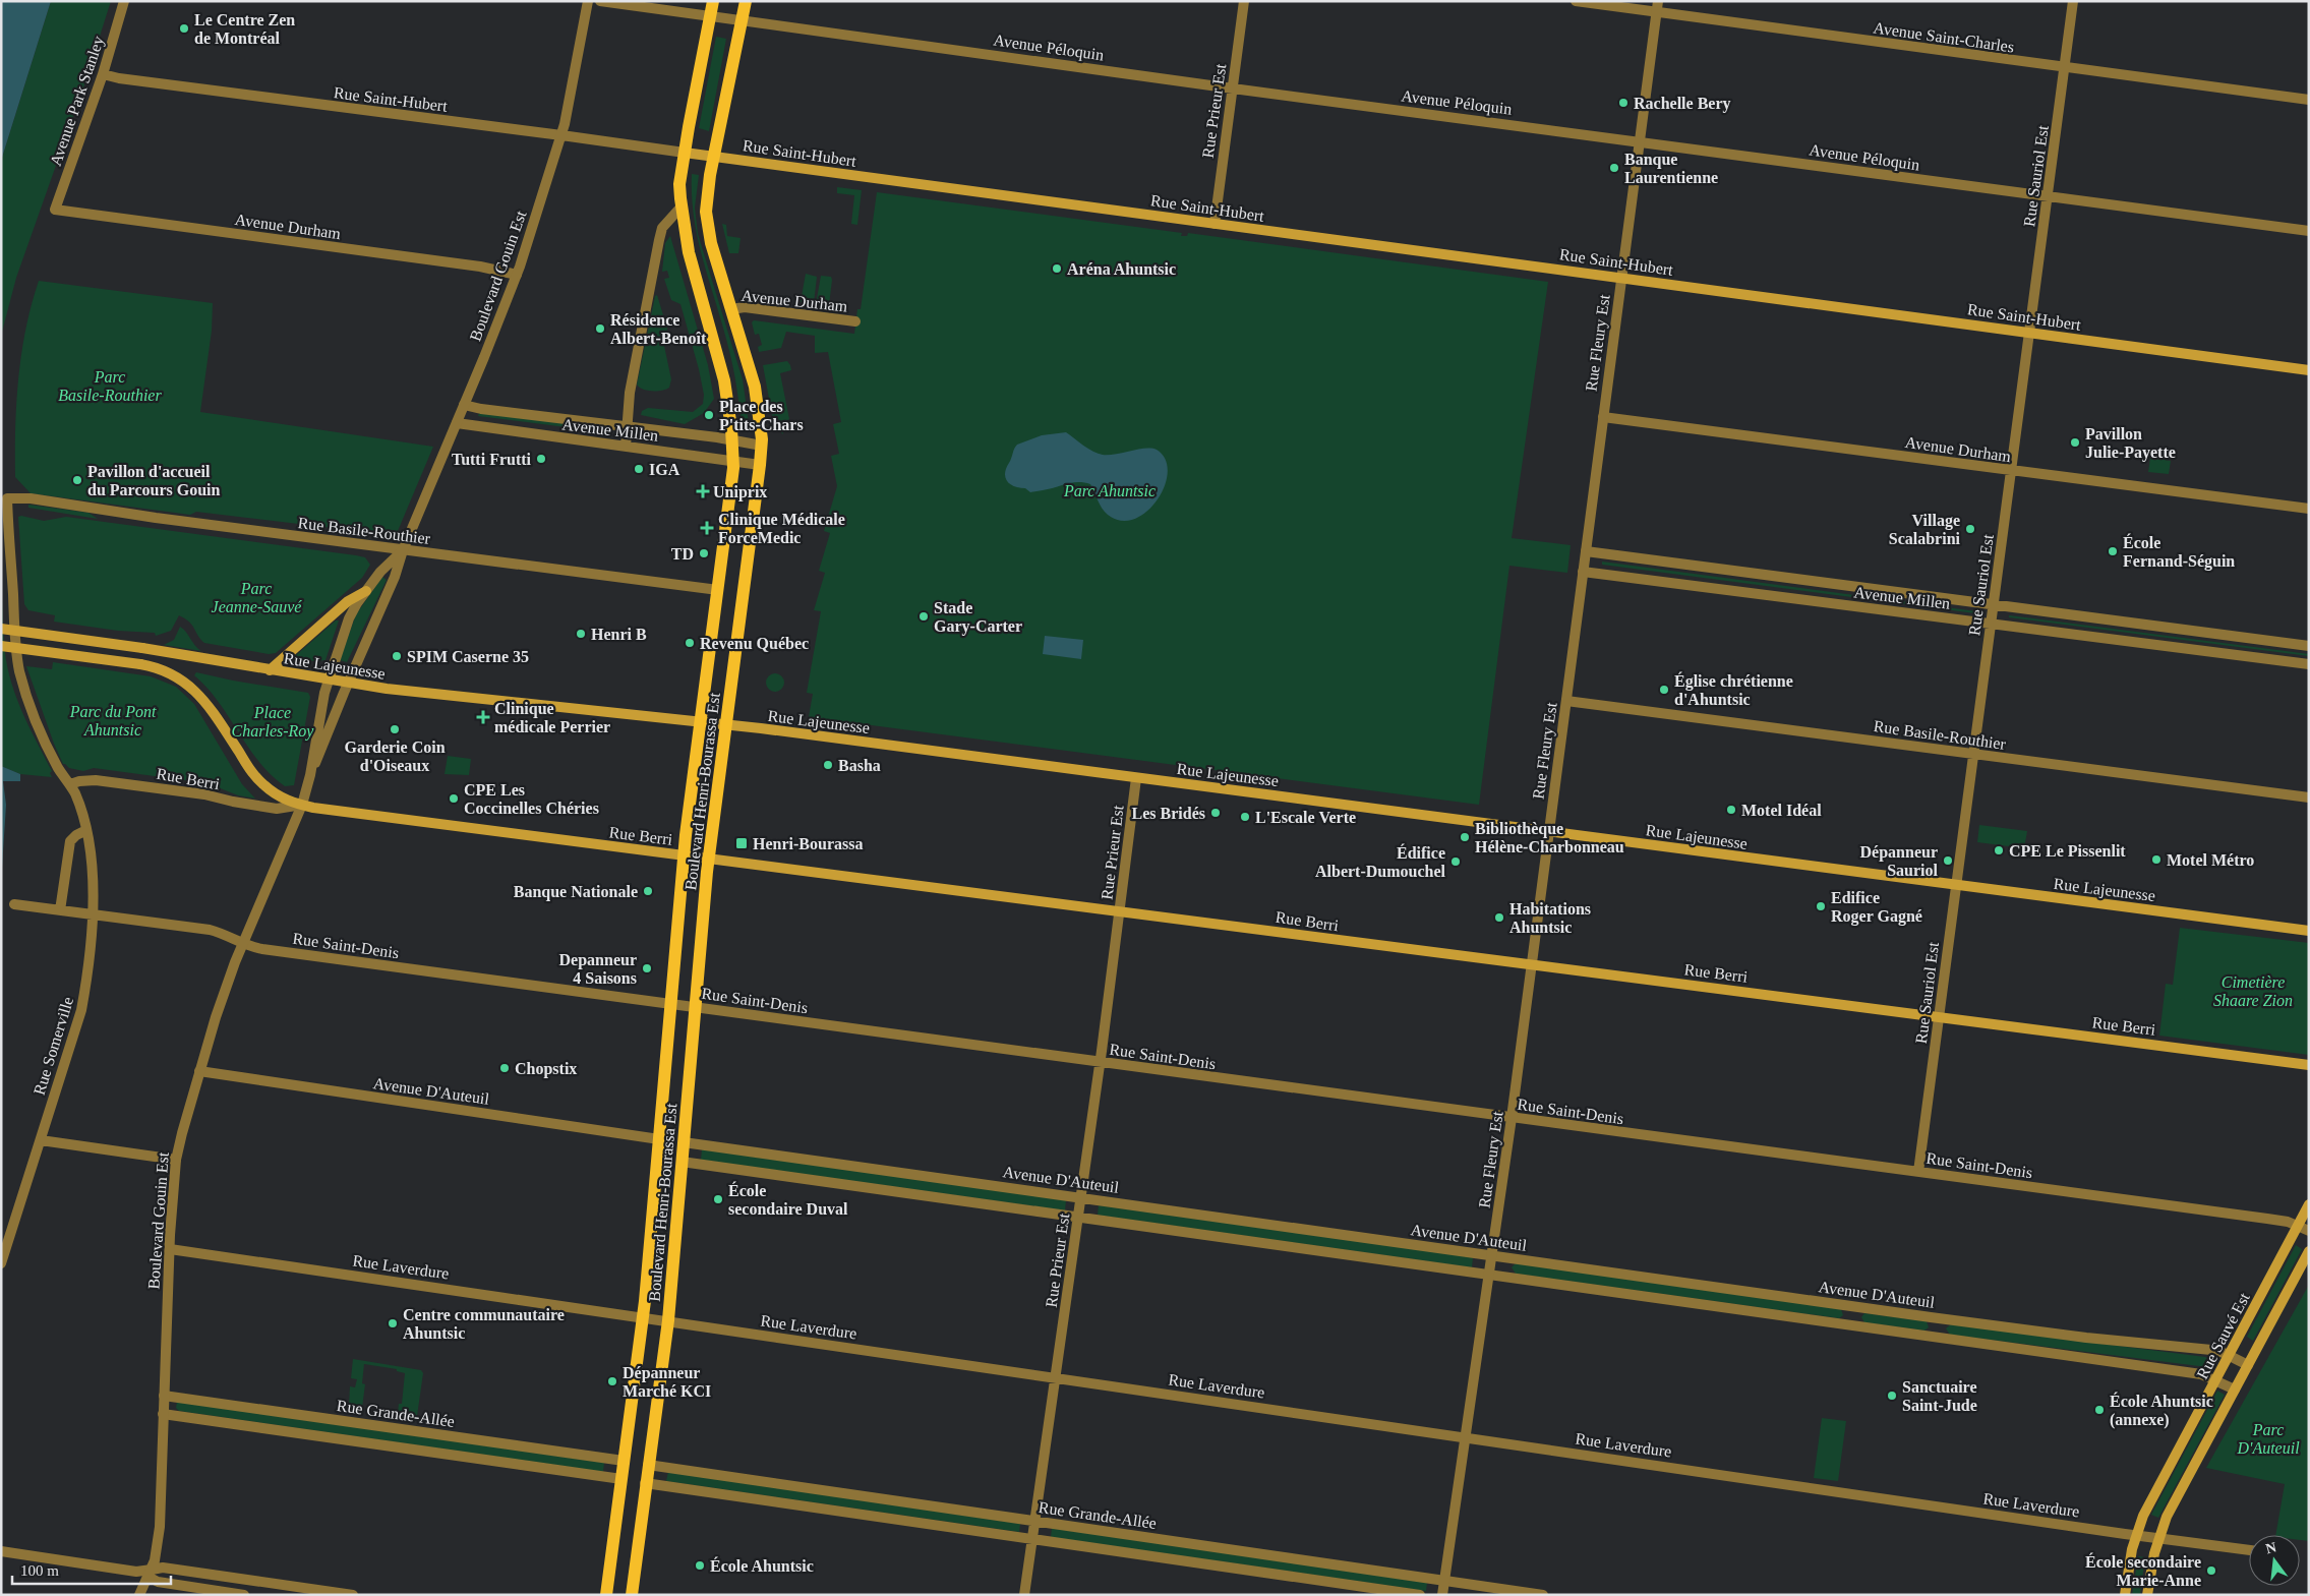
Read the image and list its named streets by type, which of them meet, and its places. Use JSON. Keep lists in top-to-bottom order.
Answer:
{
  "streets": {
    "main road": [
      "Rue Saint-Hubert",
      "Rue Lajeunesse",
      "Rue Berri",
      "Boulevard Henri-Bourassa Est",
      "Rue Sauvé Est"
    ],
    "street": [
      "Avenue Saint-Charles",
      "Avenue Péloquin",
      "Avenue Park Stanley",
      "Rue Prieur Est",
      "Rue Sauriol Est",
      "Avenue Durham",
      "Boulevard Gouin Est",
      "Rue Fleury Est",
      "Avenue Millen",
      "Rue Basile-Routhier",
      "Rue Saint-Denis",
      "Rue Somerville",
      "Avenue D'Auteuil",
      "Rue Laverdure",
      "Rue Grande-Allée"
    ]
  },
  "crossings": [
    ["Avenue Saint-Charles", "Rue Sauriol Est"],
    ["Avenue Saint-Charles", "Rue Fleury Est"],
    ["Avenue Péloquin", "Rue Prieur Est"],
    ["Avenue Péloquin", "Rue Sauriol Est"],
    ["Avenue Péloquin", "Rue Fleury Est"],
    ["Avenue Péloquin", "Boulevard Henri-Bourassa Est"],
    ["Rue Saint-Hubert", "Avenue Park Stanley"],
    ["Rue Saint-Hubert", "Rue Prieur Est"],
    ["Rue Saint-Hubert", "Rue Sauriol Est"],
    ["Rue Saint-Hubert", "Boulevard Gouin Est"],
    ["Rue Saint-Hubert", "Rue Fleury Est"],
    ["Rue Saint-Hubert", "Boulevard Henri-Bourassa Est"],
    ["Avenue Park Stanley", "Avenue Durham"],
    ["Rue Prieur Est", "Rue Lajeunesse"],
    ["Rue Prieur Est", "Rue Berri"],
    ["Rue Prieur Est", "Rue Saint-Denis"],
    ["Rue Prieur Est", "Avenue D'Auteuil"],
    ["Rue Prieur Est", "Rue Laverdure"],
    ["Rue Prieur Est", "Rue Grande-Allée"],
    ["Rue Sauriol Est", "Avenue Durham"],
    ["Rue Sauriol Est", "Avenue Millen"],
    ["Rue Sauriol Est", "Rue Basile-Routhier"],
    ["Rue Sauriol Est", "Rue Lajeunesse"],
    ["Rue Sauriol Est", "Rue Berri"],
    ["Rue Sauriol Est", "Rue Saint-Denis"],
    ["Avenue Durham", "Boulevard Gouin Est"],
    ["Avenue Durham", "Rue Fleury Est"],
    ["Avenue Durham", "Boulevard Henri-Bourassa Est"],
    ["Boulevard Gouin Est", "Avenue Millen"],
    ["Boulevard Gouin Est", "Rue Basile-Routhier"],
    ["Boulevard Gouin Est", "Rue Lajeunesse"],
    ["Boulevard Gouin Est", "Rue Berri"],
    ["Boulevard Gouin Est", "Rue Saint-Denis"],
    ["Boulevard Gouin Est", "Avenue D'Auteuil"],
    ["Boulevard Gouin Est", "Rue Laverdure"],
    ["Boulevard Gouin Est", "Rue Grande-Allée"],
    ["Rue Fleury Est", "Avenue Millen"],
    ["Rue Fleury Est", "Rue Basile-Routhier"],
    ["Rue Fleury Est", "Rue Lajeunesse"],
    ["Rue Fleury Est", "Rue Berri"],
    ["Rue Fleury Est", "Rue Saint-Denis"],
    ["Rue Fleury Est", "Avenue D'Auteuil"],
    ["Rue Fleury Est", "Rue Laverdure"],
    ["Rue Fleury Est", "Rue Grande-Allée"],
    ["Avenue Millen", "Boulevard Henri-Bourassa Est"],
    ["Rue Basile-Routhier", "Rue Berri"],
    ["Rue Basile-Routhier", "Boulevard Henri-Bourassa Est"],
    ["Rue Basile-Routhier", "Rue Somerville"],
    ["Rue Lajeunesse", "Boulevard Henri-Bourassa Est"],
    ["Rue Berri", "Boulevard Henri-Bourassa Est"],
    ["Rue Berri", "Rue Somerville"],
    ["Boulevard Henri-Bourassa Est", "Rue Saint-Denis"],
    ["Boulevard Henri-Bourassa Est", "Avenue D'Auteuil"],
    ["Boulevard Henri-Bourassa Est", "Rue Laverdure"],
    ["Boulevard Henri-Bourassa Est", "Rue Grande-Allée"],
    ["Rue Saint-Denis", "Rue Somerville"],
    ["Rue Saint-Denis", "Rue Sauvé Est"],
    ["Avenue D'Auteuil", "Rue Sauvé Est"],
    ["Rue Laverdure", "Rue Sauvé Est"]
  ],
  "parks": [
    "Parc Basile-Routhier",
    "Parc Ahuntsic",
    "Parc Jeanne-Sauvé",
    "Parc du Pont Ahuntsic",
    "Place Charles-Roy",
    "Cimetière Shaare Zion",
    "Parc D'Auteuil"
  ],
  "places": {
    "other": [
      "Le Centre Zen de Montréal",
      "Rachelle Bery",
      "Banque Laurentienne",
      "Aréna Ahuntsic",
      "Résidence Albert-Benoît",
      "Place des P'tits-Chars",
      "Pavillon Julie-Payette",
      "Tutti Frutti",
      "IGA",
      "Pavillon d'accueil du Parcours Gouin",
      "Village Scalabrini",
      "École Fernand-Séguin",
      "TD",
      "Stade Gary-Carter",
      "Henri B",
      "Revenu Québec",
      "SPIM Caserne 35",
      "Église chrétienne d'Ahuntsic",
      "Garderie Coin d'Oiseaux",
      "Basha",
      "CPE Les Coccinelles Chéries",
      "Motel Idéal",
      "Les Bridés",
      "L'Escale Verte",
      "Bibliothèque Hélène-Charbonneau",
      "CPE Le Pissenlit",
      "Motel Métro",
      "Dépanneur Sauriol",
      "Édifice Albert-Dumouchel",
      "Banque Nationale",
      "Edifice Roger Gagné",
      "Habitations Ahuntsic",
      "Depanneur 4 Saisons",
      "Chopstix",
      "École secondaire Duval",
      "Centre communautaire Ahuntsic",
      "Dépanneur Marché KCI",
      "Sanctuaire Saint-Jude",
      "École Ahuntsic (annexe)",
      "École Ahuntsic",
      "École secondaire Marie-Anne"
    ],
    "health": ["Uniprix", "Clinique Médicale ForceMedic", "Clinique médicale Perrier"],
    "transit": ["Henri-Bourassa"]
  },
  "scale_bar": "100 m",
  "north": "top"
}
